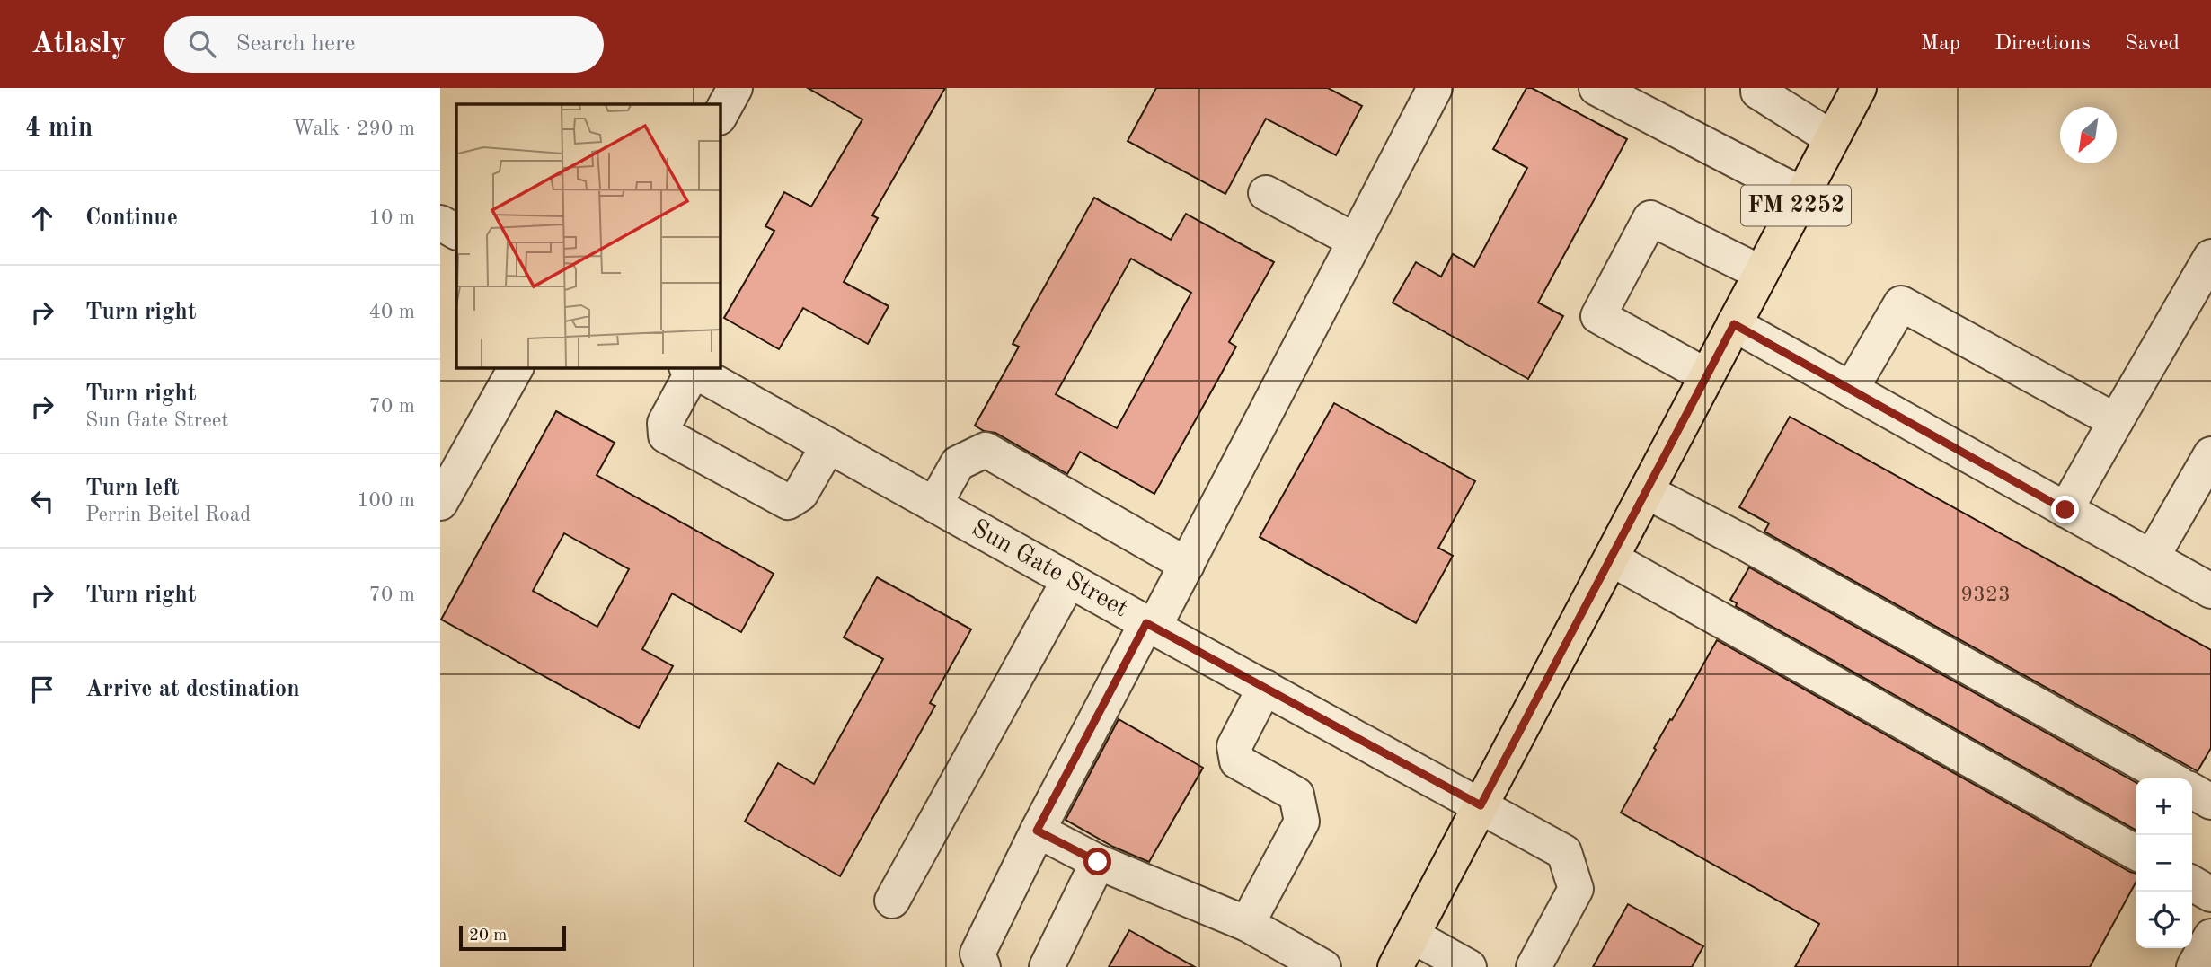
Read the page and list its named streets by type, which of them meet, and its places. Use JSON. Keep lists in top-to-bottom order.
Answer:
{
  "streets": {
    "main road": ["FM 2252"],
    "street": ["Sun Gate Street"]
  },
  "crossings": [
    ["FM 2252", "Sun Gate Street"]
  ],
  "house_numbers": ["9323"],
  "scale_bar": "20 m",
  "north": "bottom left",
  "page": {
    "header": "Atlasly",
    "search": "Search here",
    "nav": ["Map", "Directions", "Saved"],
    "heading": ["4 min", "Walk · 290 m"],
    "list": [
      ["Continue", "10 m"],
      ["Turn right", "40 m"],
      ["Turn right", "Sun Gate Street", "70 m"],
      ["Turn left", "Perrin Beitel Road", "100 m"],
      ["Turn right", "70 m"],
      "Arrive at destination"
    ],
    "map_buttons": ["+", "−"],
    "scale": "20 m"
  }
}
